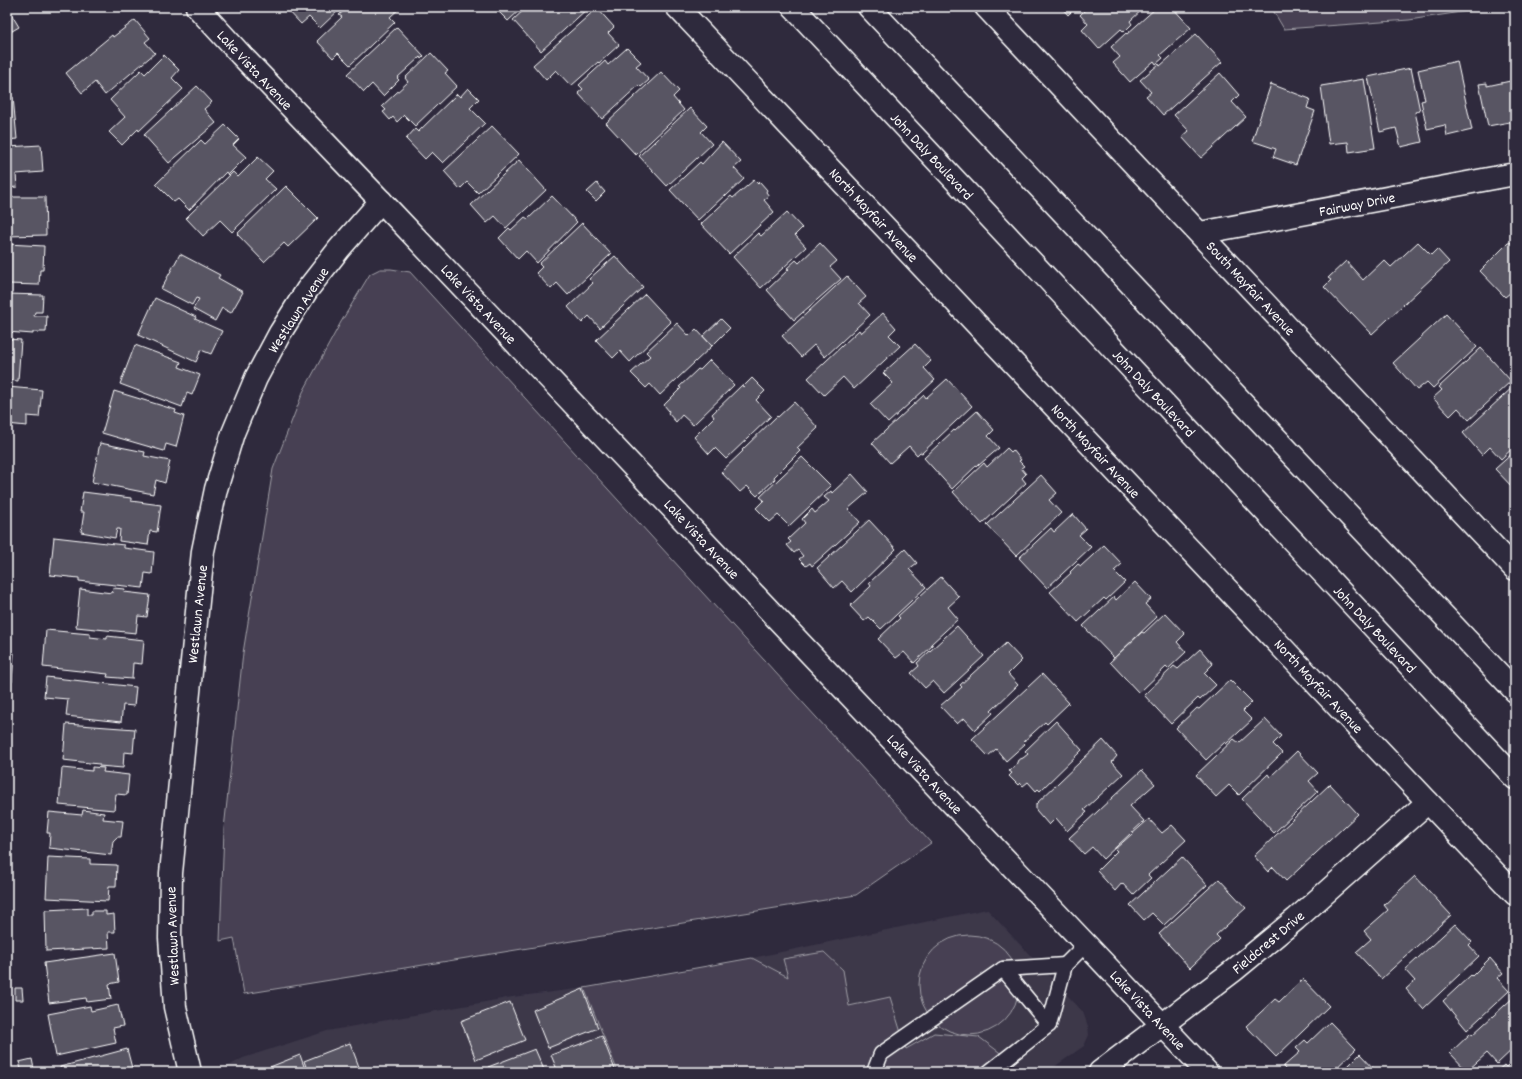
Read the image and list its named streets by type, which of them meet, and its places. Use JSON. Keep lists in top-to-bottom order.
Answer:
{
  "streets": {
    "street": [
      "Lake Vista Avenue",
      "John Daly Boulevard",
      "Fairway Drive",
      "North Mayfair Avenue",
      "South Mayfair Avenue",
      "Westlawn Avenue",
      "Fieldcrest Drive"
    ]
  },
  "crossings": [
    ["Lake Vista Avenue", "Westlawn Avenue"],
    ["Lake Vista Avenue", "Fieldcrest Drive"],
    ["Fairway Drive", "South Mayfair Avenue"],
    ["North Mayfair Avenue", "Fieldcrest Drive"]
  ]
}
